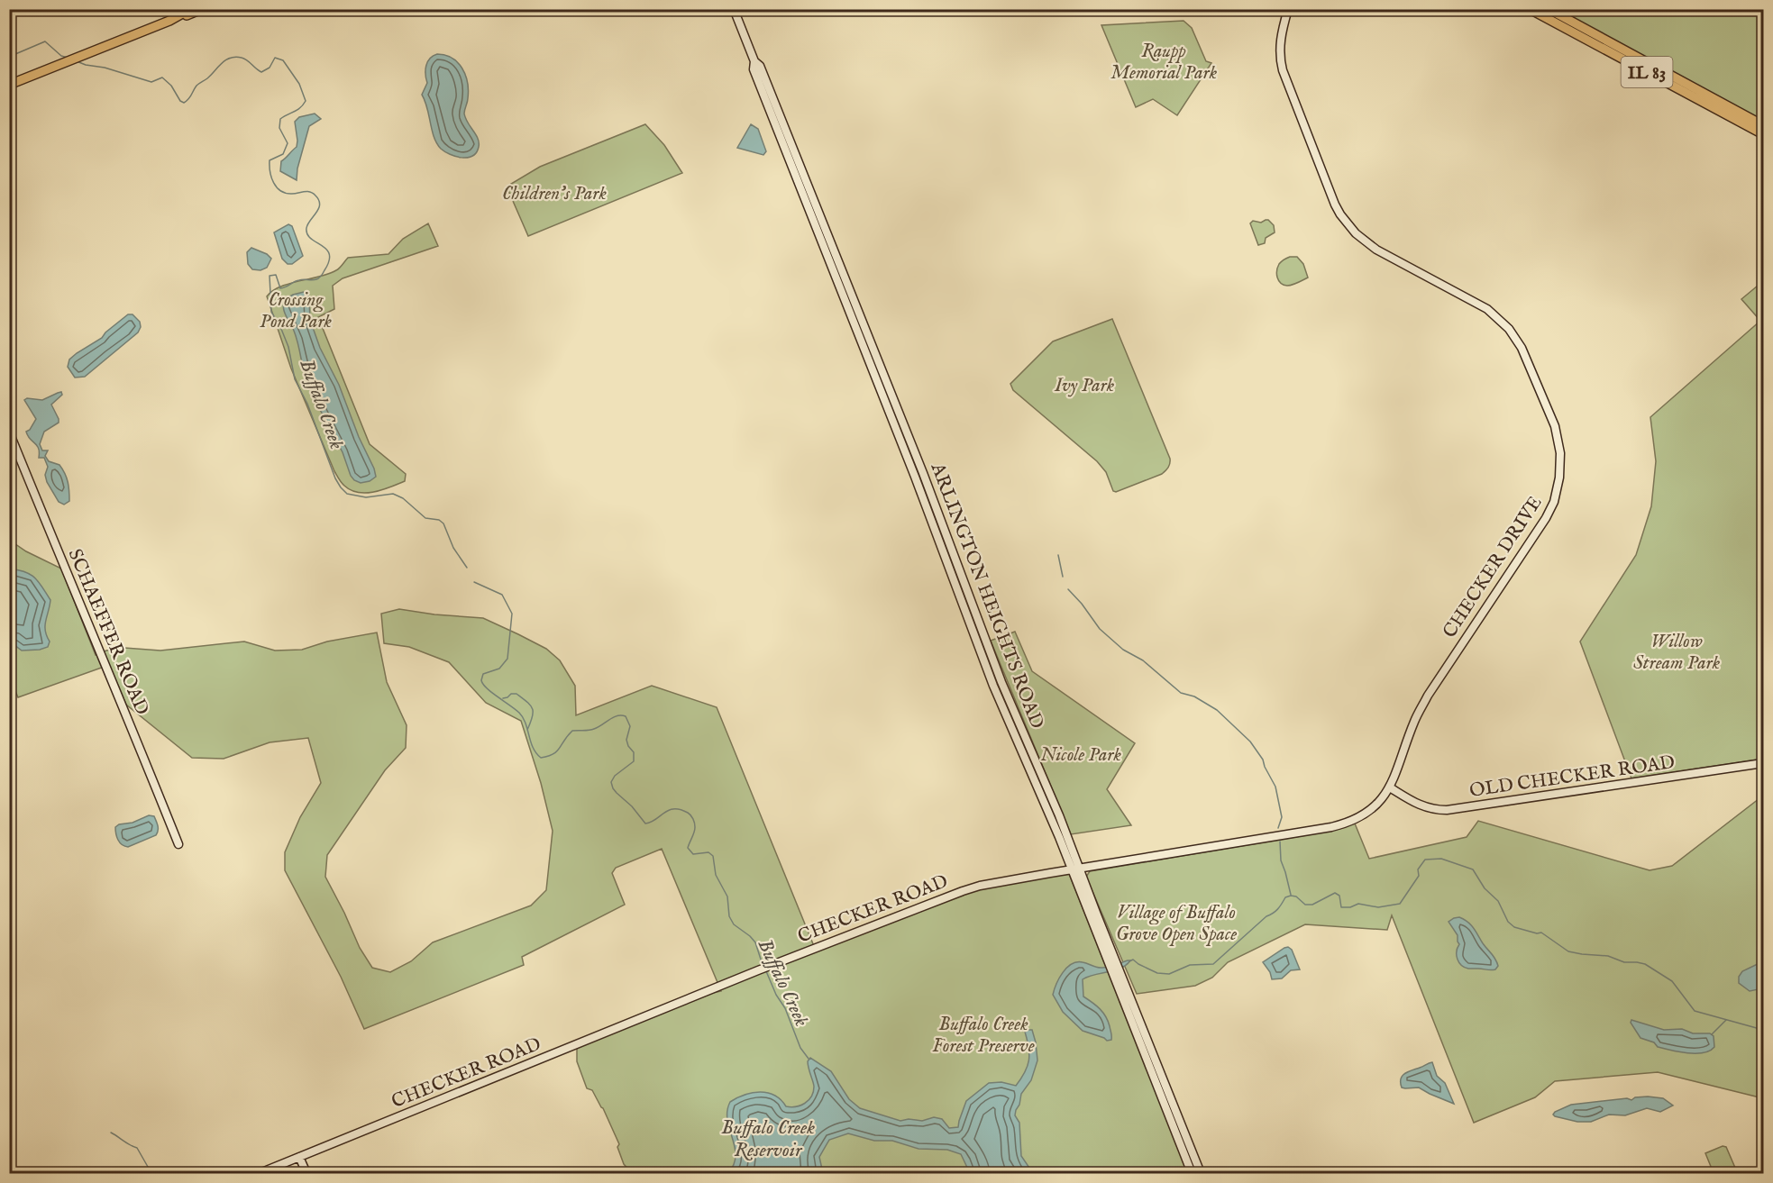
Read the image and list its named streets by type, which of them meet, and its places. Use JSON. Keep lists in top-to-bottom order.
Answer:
{
  "streets": {
    "main road": ["IL 83"],
    "street": [
      "CHECKER DRIVE",
      "ARLINGTON HEIGHTS ROAD",
      "SCHAEFFER ROAD",
      "OLD CHECKER ROAD",
      "CHECKER ROAD"
    ]
  },
  "crossings": [
    ["CHECKER DRIVE", "OLD CHECKER ROAD"],
    ["CHECKER DRIVE", "CHECKER ROAD"],
    ["ARLINGTON HEIGHTS ROAD", "CHECKER ROAD"],
    ["OLD CHECKER ROAD", "CHECKER ROAD"]
  ],
  "water": ["Buffalo Creek", "Buffalo Creek Reservoir"],
  "parks": [
    "Raupp Memorial Park",
    "Children's Park",
    "Crossing Pond Park",
    "Ivy Park",
    "Willow Stream Park",
    "Nicole Park",
    "Village of Buffalo Grove Open Space",
    "Buffalo Creek Forest Preserve"
  ]
}
